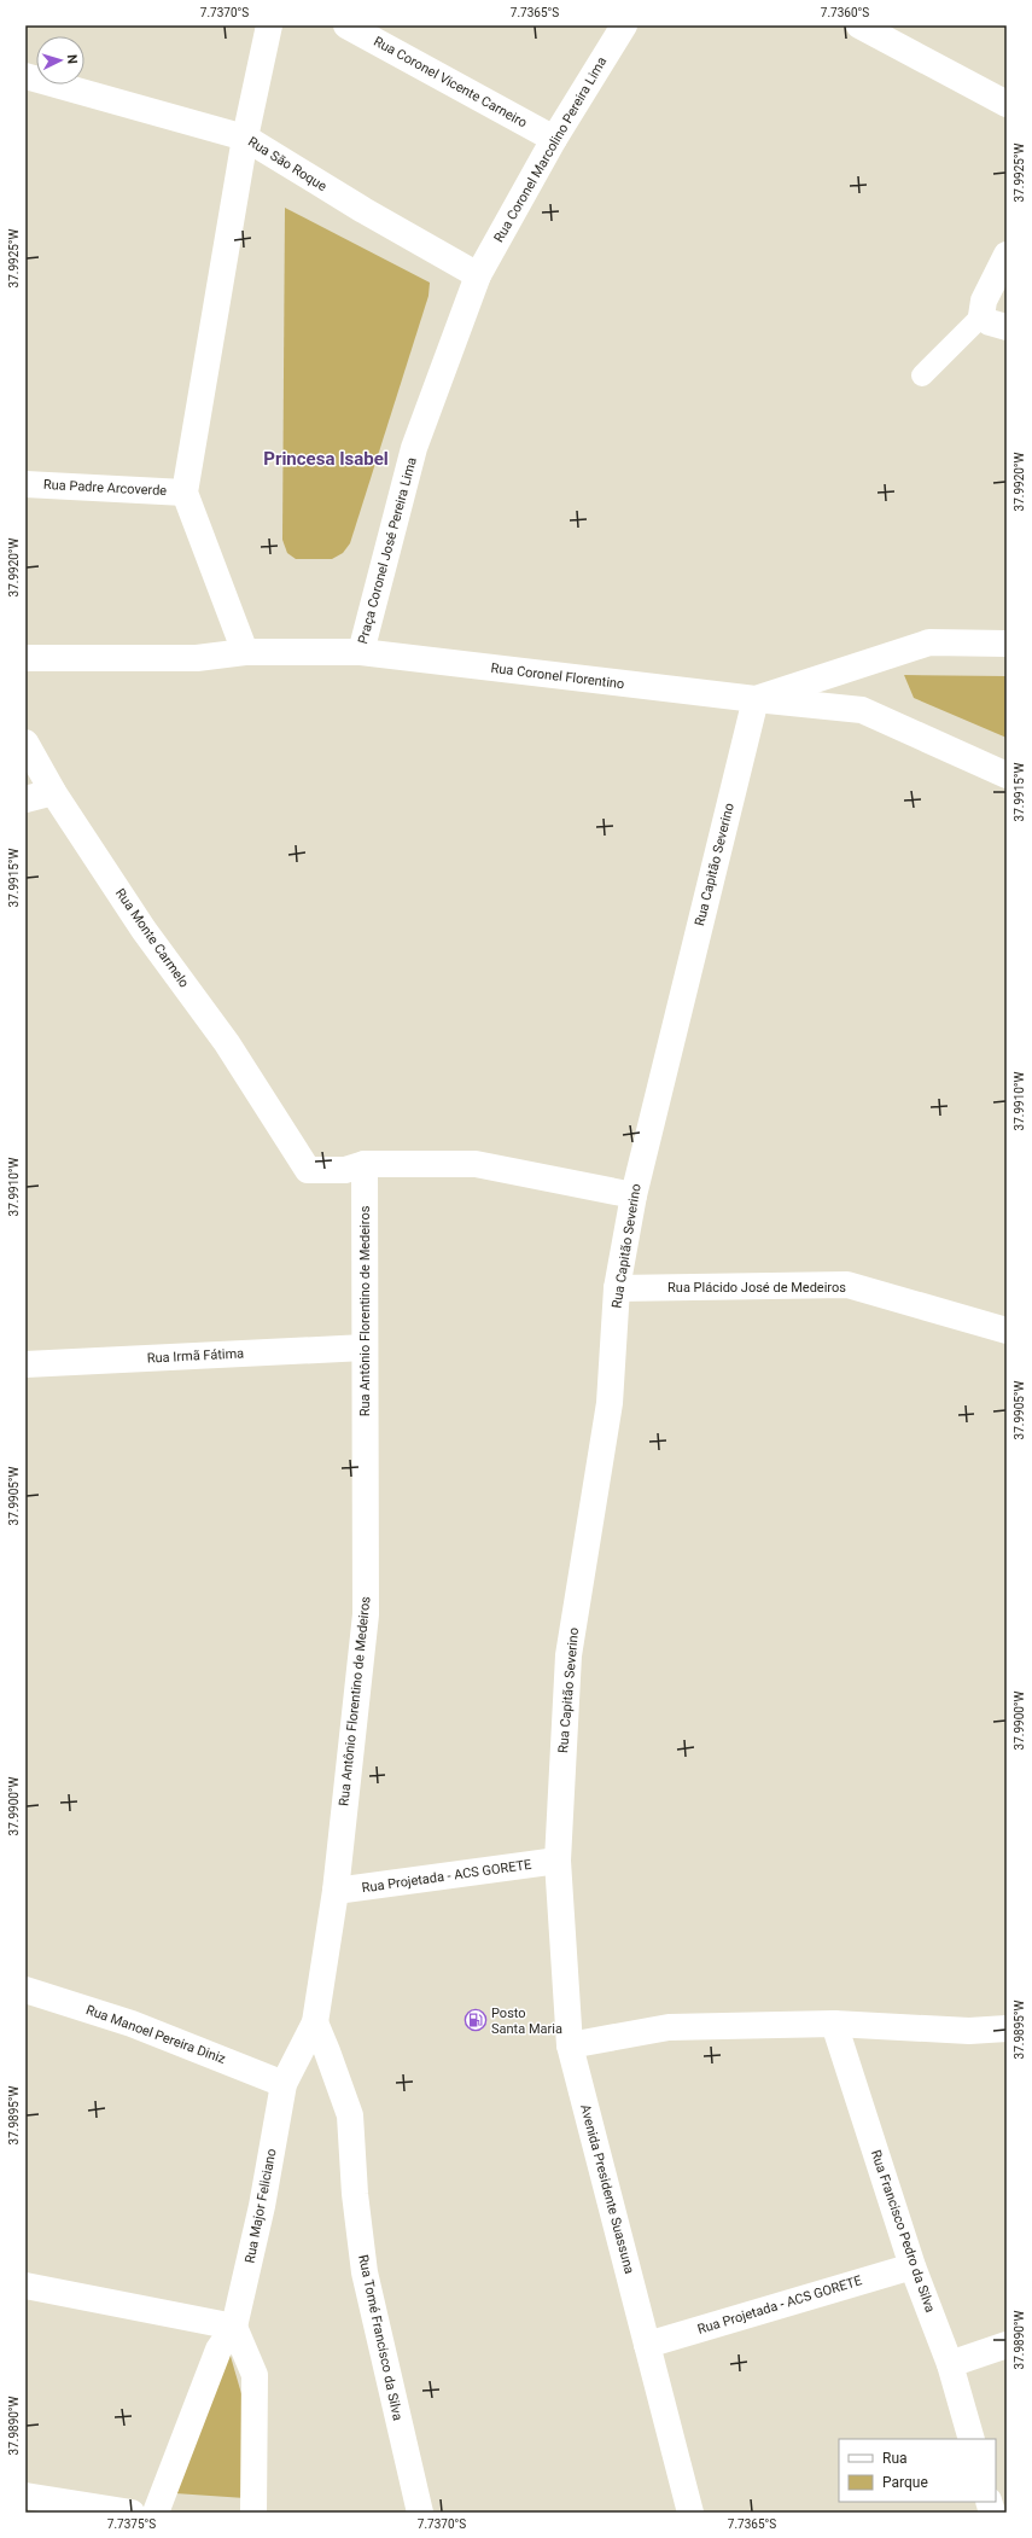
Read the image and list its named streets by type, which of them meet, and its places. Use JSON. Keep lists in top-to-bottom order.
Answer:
{
  "streets": {
    "street": [
      "Rua Coronel Vicente Carneiro",
      "Rua Coronel Marcolino Pereira Lima",
      "Rua São Roque",
      "Rua Padre Arcoverde",
      "Praça Coronel José Pereira Lima",
      "Rua Coronel Florentino",
      "Rua Capitão Severino",
      "Rua Monte Carmelo",
      "Rua Plácido José de Medeiros",
      "Rua Antônio Florentino de Medeiros",
      "Rua Irmã Fátima",
      "Rua Projetada - ACS GORETE",
      "Rua Manoel Pereira Diniz",
      "Avenida Presidente Suassuna",
      "Rua Major Feliciano",
      "Rua Francisco Pedro da Silva",
      "Rua Tomé Francisco da Silva"
    ]
  },
  "crossings": [
    ["Rua Coronel Vicente Carneiro", "Rua Coronel Marcolino Pereira Lima"],
    ["Rua Coronel Marcolino Pereira Lima", "Rua São Roque"],
    ["Rua Coronel Marcolino Pereira Lima", "Praça Coronel José Pereira Lima"],
    ["Rua São Roque", "Praça Coronel José Pereira Lima"],
    ["Praça Coronel José Pereira Lima", "Rua Coronel Florentino"],
    ["Rua Coronel Florentino", "Rua Capitão Severino"],
    ["Rua Capitão Severino", "Rua Plácido José de Medeiros"],
    ["Rua Capitão Severino", "Rua Projetada - ACS GORETE"],
    ["Rua Capitão Severino", "Avenida Presidente Suassuna"],
    ["Rua Monte Carmelo", "Rua Antônio Florentino de Medeiros"],
    ["Rua Antônio Florentino de Medeiros", "Rua Irmã Fátima"],
    ["Rua Antônio Florentino de Medeiros", "Rua Projetada - ACS GORETE"],
    ["Rua Antônio Florentino de Medeiros", "Rua Major Feliciano"],
    ["Rua Projetada - ACS GORETE", "Avenida Presidente Suassuna"],
    ["Rua Projetada - ACS GORETE", "Rua Major Feliciano"],
    ["Rua Projetada - ACS GORETE", "Rua Francisco Pedro da Silva"],
    ["Rua Manoel Pereira Diniz", "Rua Major Feliciano"],
    ["Rua Major Feliciano", "Rua Tomé Francisco da Silva"]
  ],
  "districts": ["Princesa Isabel"],
  "places": {
    "fuel station": ["Posto Santa Maria"]
  },
  "legend": ["Rua", "Parque"],
  "north": "right",
  "coordinates": [
    "7.7370°S",
    "7.7365°S",
    "7.7360°S",
    "37.9925°W",
    "37.9920°W",
    "37.9915°W",
    "37.9910°W",
    "37.9905°W",
    "37.9900°W",
    "37.9895°W",
    "37.9890°W",
    "7.7375°S"
  ]
}
